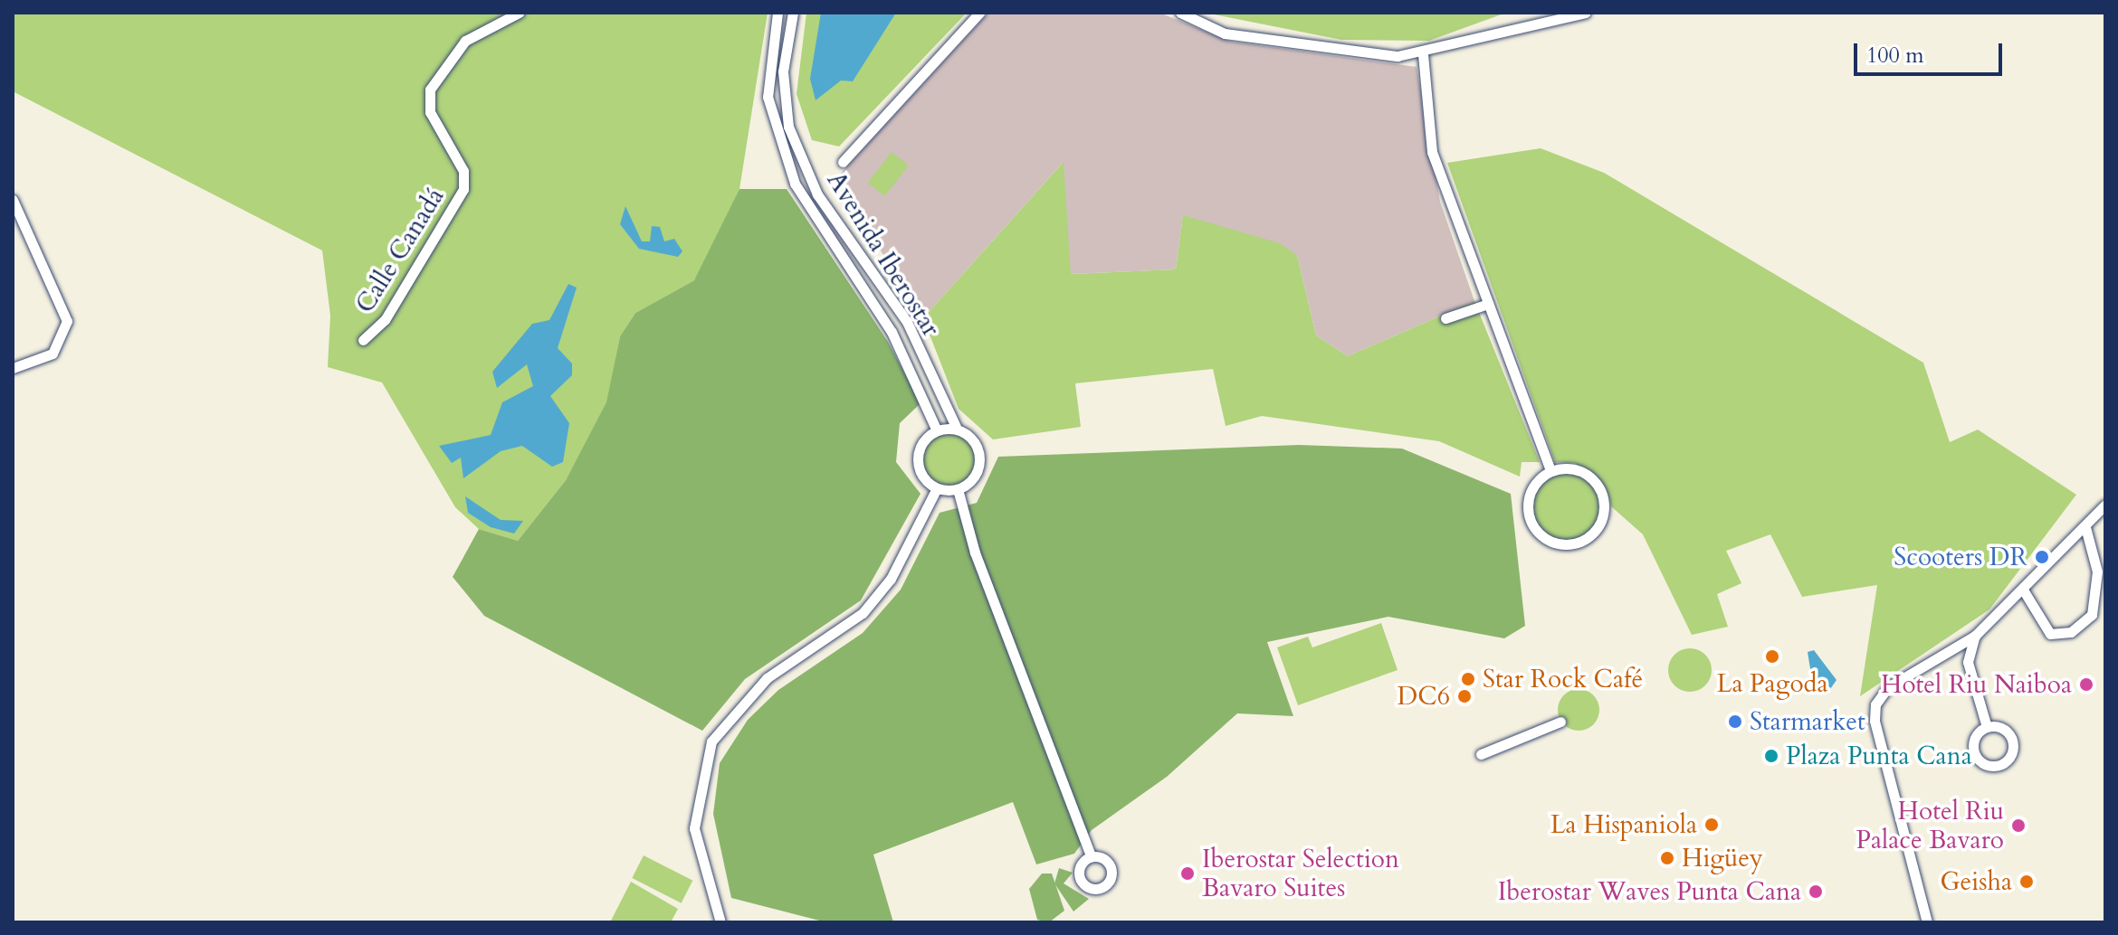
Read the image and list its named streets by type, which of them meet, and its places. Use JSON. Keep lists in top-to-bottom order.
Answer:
{
  "streets": {
    "street": ["Calle Canadá", "Avenida Iberostar"]
  },
  "places": [
    "Scooters DR",
    "La Pagoda",
    "Star Rock Café",
    "Hotel Riu Naiboa",
    "DC6",
    "Starmarket",
    "Plaza Punta Cana",
    "La Hispaniola",
    "Hotel Riu Palace Bavaro",
    "Higüey",
    "Iberostar Selection Bavaro Suites",
    "Geisha",
    "Iberostar Waves Punta Cana"
  ],
  "scale_bar": "100 m"
}
